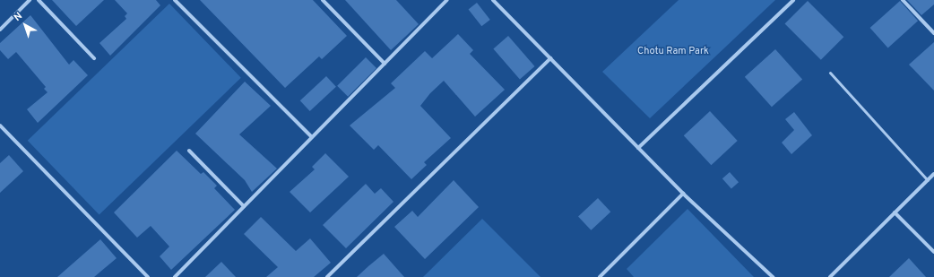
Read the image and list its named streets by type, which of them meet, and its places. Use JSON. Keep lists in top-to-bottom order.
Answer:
{
  "parks": ["Chotu Ram Park"],
  "north": "top left"
}
